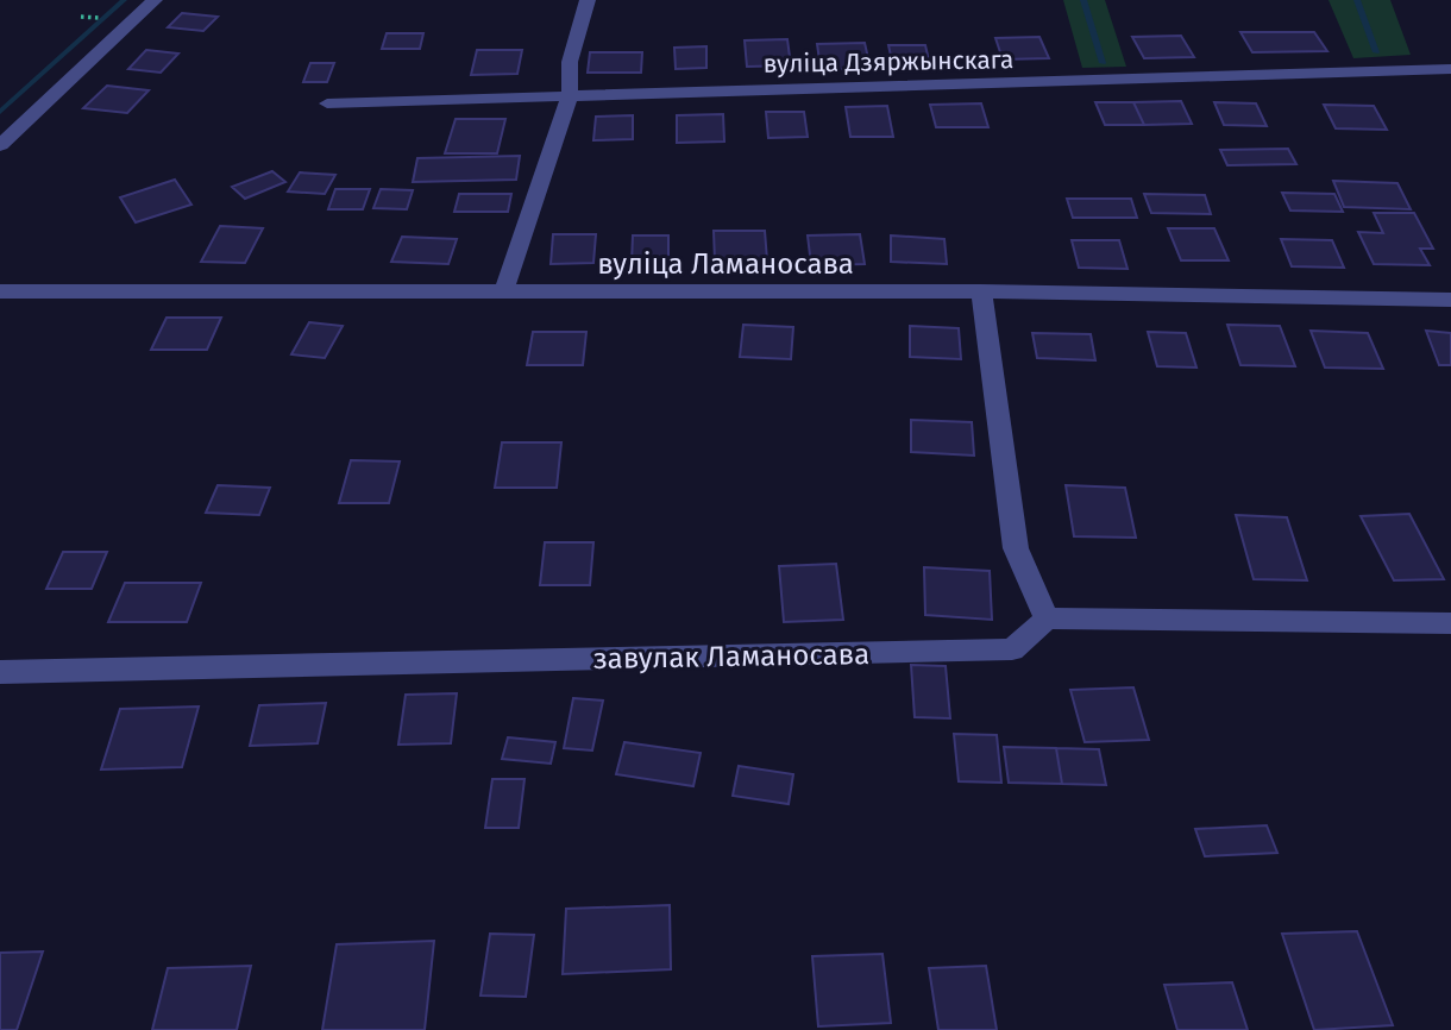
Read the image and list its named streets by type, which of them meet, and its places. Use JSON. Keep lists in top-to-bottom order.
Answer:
{
  "streets": {
    "street": ["вуліца Дзяржынскага", "вуліца Ламаносава", "завулак Ламаносава"]
  }
}
